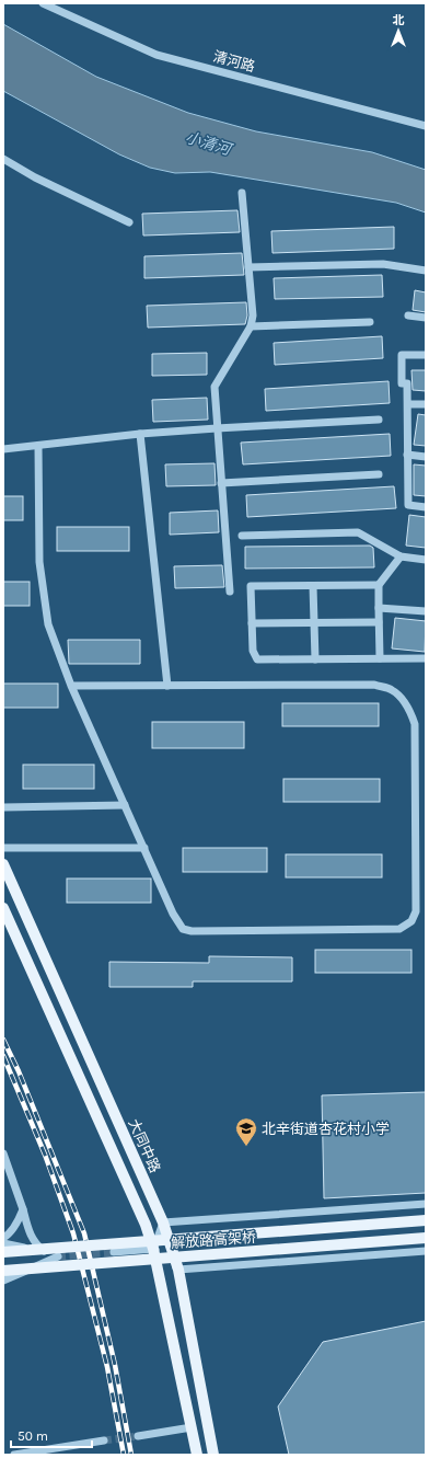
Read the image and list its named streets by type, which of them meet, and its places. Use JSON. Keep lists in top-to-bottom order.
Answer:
{
  "streets": {
    "main road": ["大同中路", "解放路高架桥"],
    "street": ["清河路"]
  },
  "water": ["小清河"],
  "places": {
    "school or university": ["北辛街道杏花村小学"]
  },
  "scale_bar": "50 m",
  "north": "top"
}
